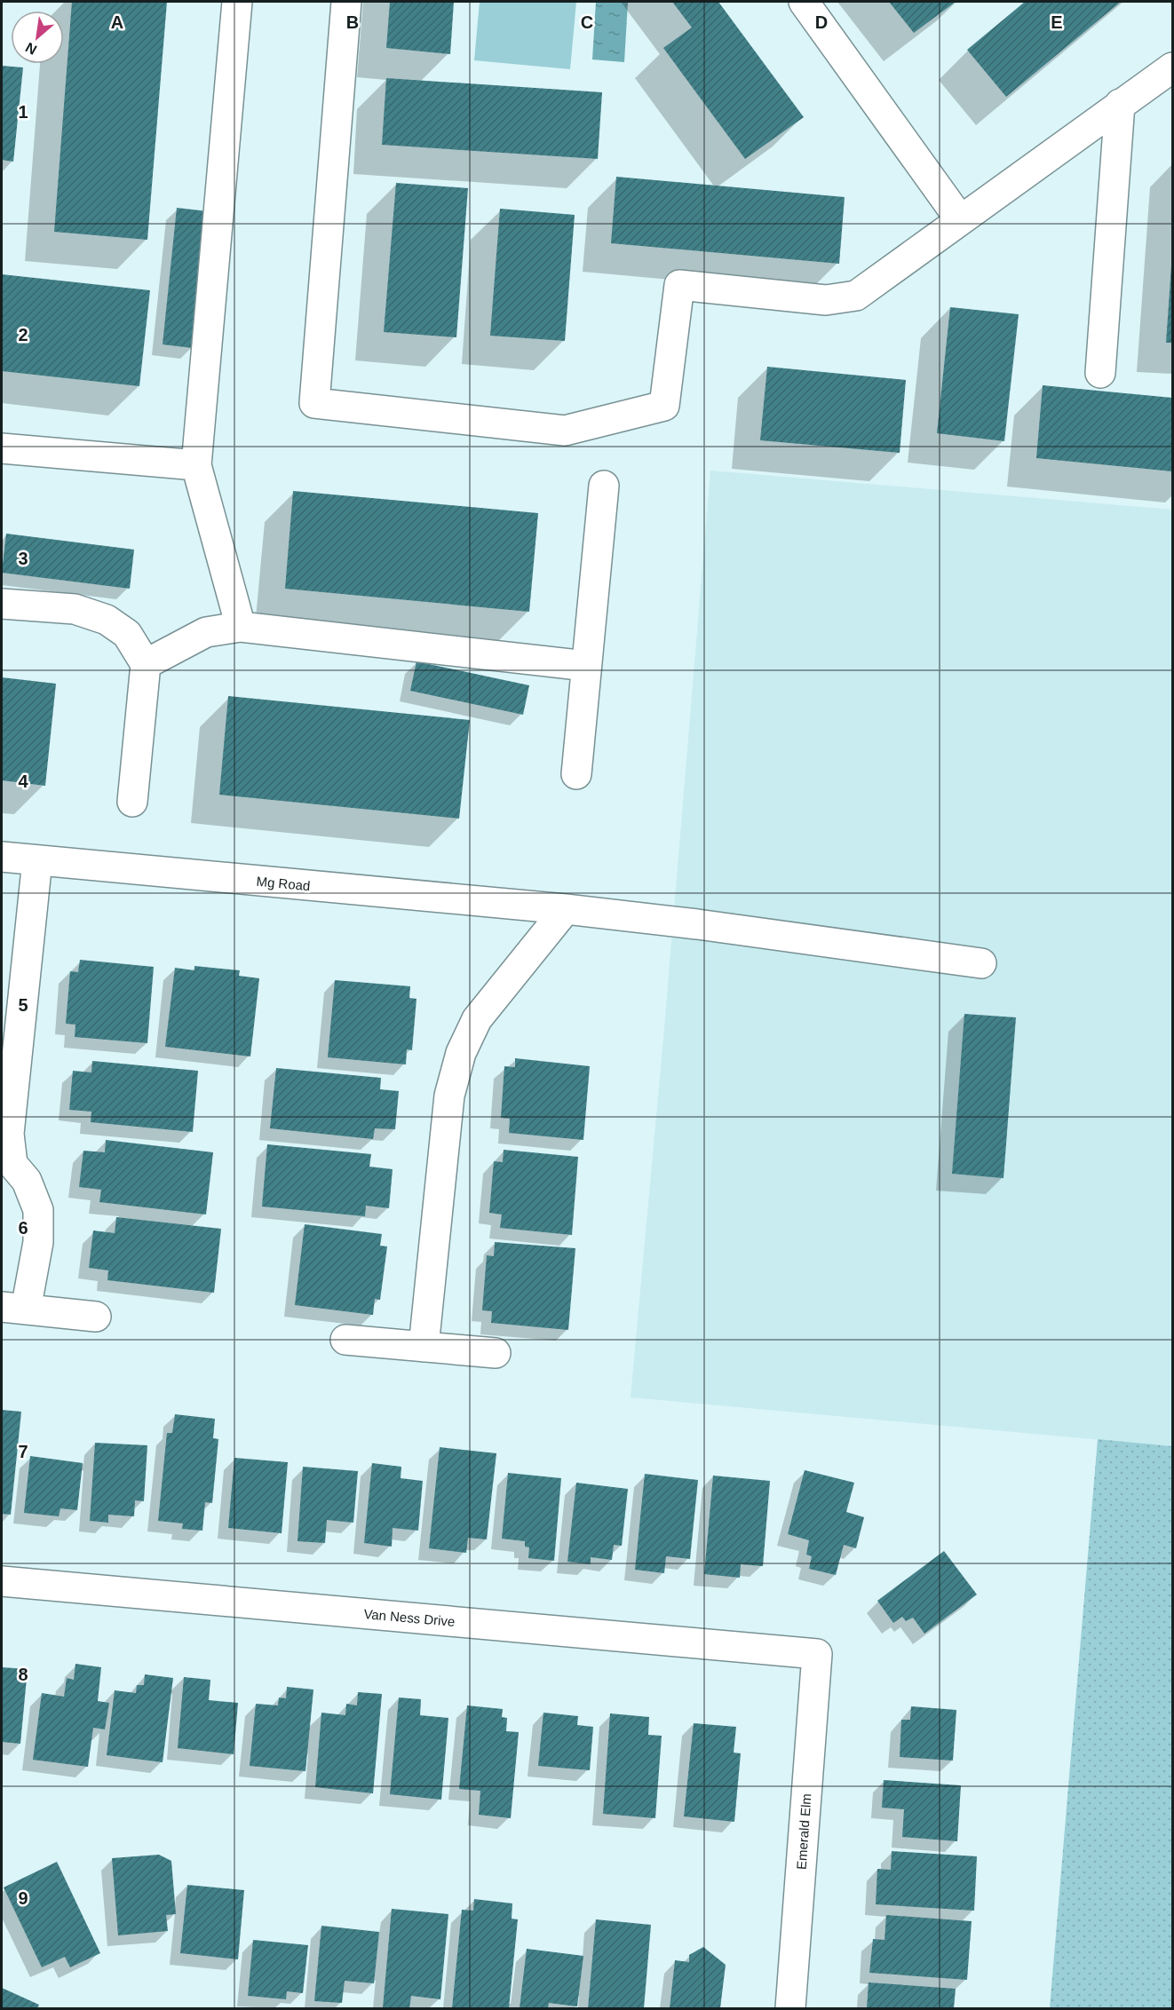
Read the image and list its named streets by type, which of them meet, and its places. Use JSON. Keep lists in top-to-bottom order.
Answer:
{
  "streets": {
    "street": ["Mg Road", "Van Ness Drive", "Emerald Elm"]
  },
  "crossings": [
    ["Van Ness Drive", "Emerald Elm"]
  ],
  "north": "bottom left",
  "grid": {
    "columns": [
      "A",
      "B",
      "C",
      "D",
      "E"
    ],
    "rows": [
      "1",
      "2",
      "3",
      "4",
      "5",
      "6",
      "7",
      "8",
      "9"
    ]
  }
}
